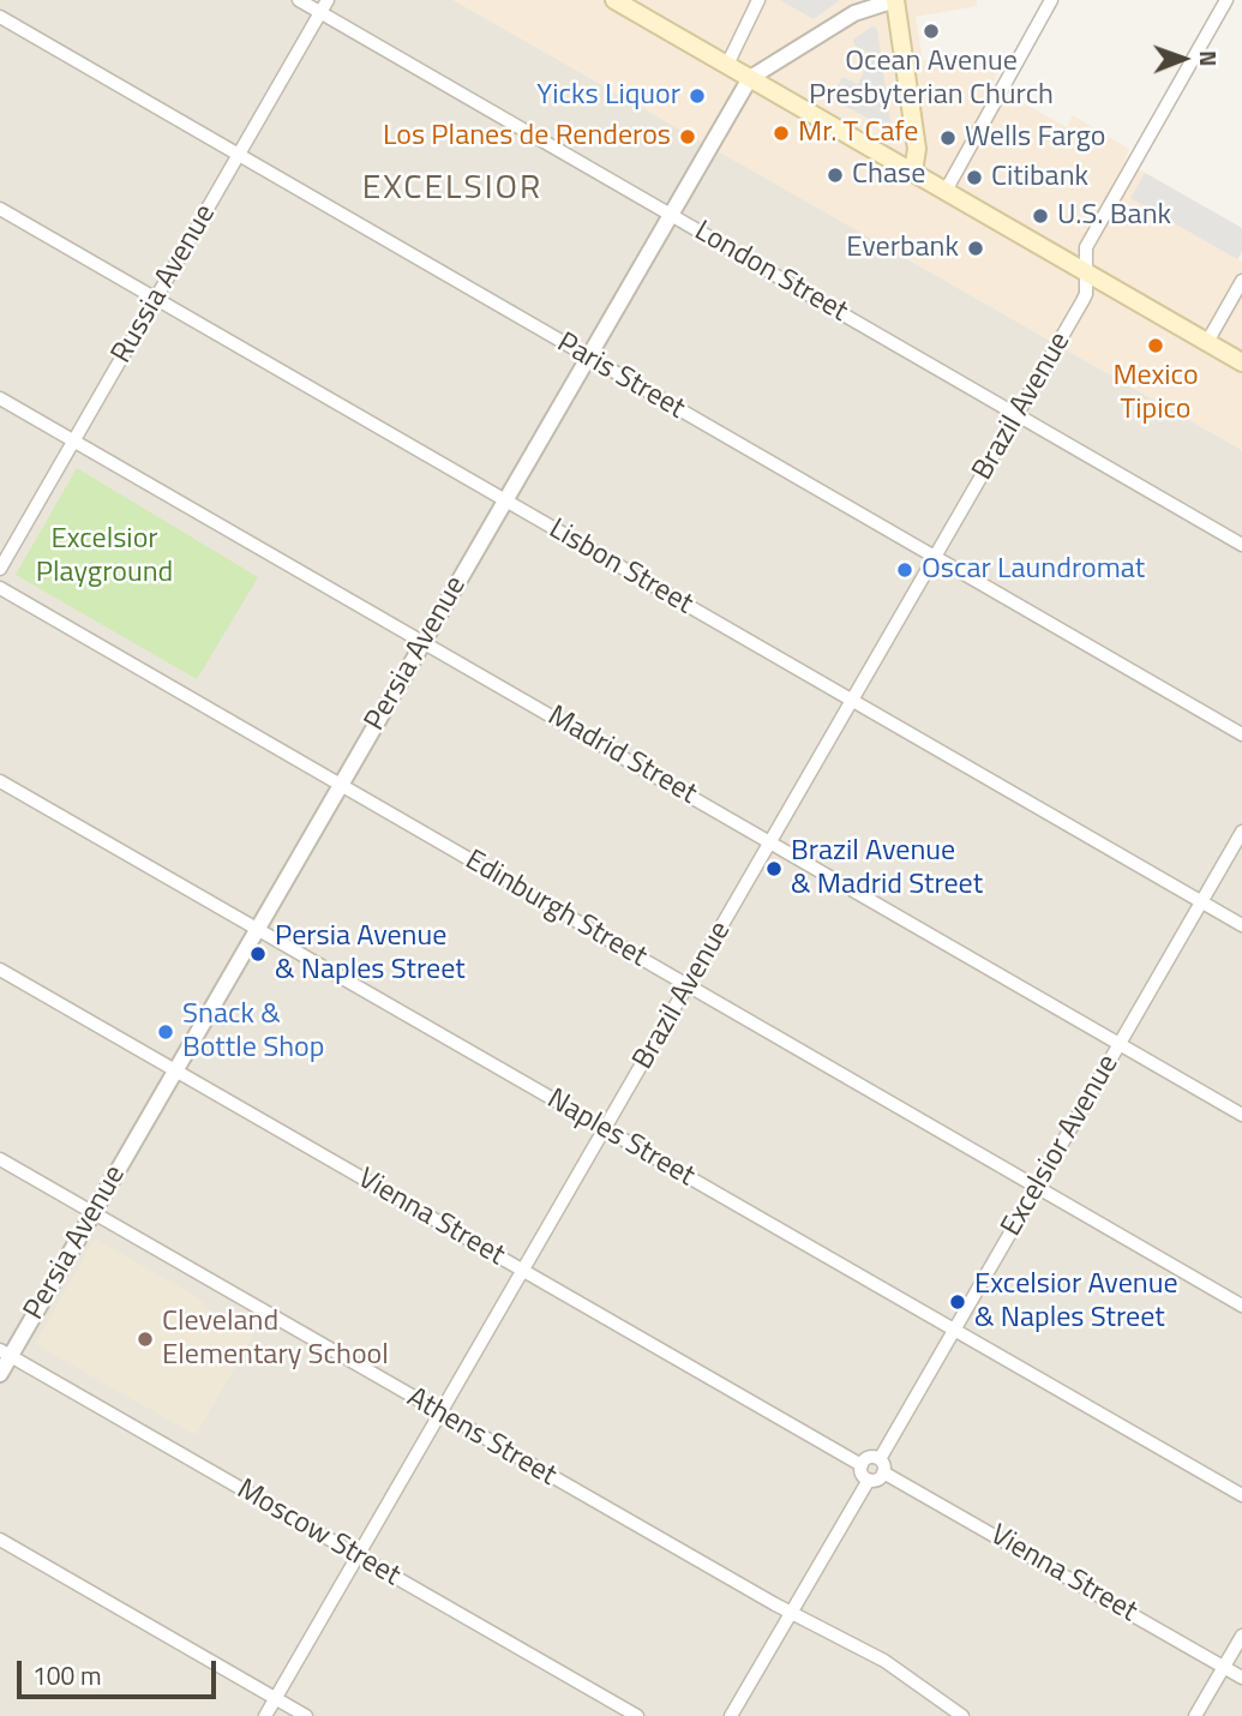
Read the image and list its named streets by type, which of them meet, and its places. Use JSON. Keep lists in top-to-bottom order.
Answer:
{
  "streets": {
    "street": [
      "London Street",
      "Russia Avenue",
      "Paris Street",
      "Brazil Avenue",
      "Lisbon Street",
      "Persia Avenue",
      "Madrid Street",
      "Edinburgh Street",
      "Naples Street",
      "Excelsior Avenue",
      "Vienna Street",
      "Athens Street",
      "Moscow Street"
    ]
  },
  "crossings": [
    ["London Street", "Russia Avenue"],
    ["London Street", "Brazil Avenue"],
    ["London Street", "Persia Avenue"],
    ["Russia Avenue", "Paris Street"],
    ["Russia Avenue", "Lisbon Street"],
    ["Russia Avenue", "Madrid Street"],
    ["Paris Street", "Brazil Avenue"],
    ["Paris Street", "Persia Avenue"],
    ["Brazil Avenue", "Lisbon Street"],
    ["Brazil Avenue", "Madrid Street"],
    ["Brazil Avenue", "Edinburgh Street"],
    ["Brazil Avenue", "Naples Street"],
    ["Brazil Avenue", "Vienna Street"],
    ["Brazil Avenue", "Athens Street"],
    ["Brazil Avenue", "Moscow Street"],
    ["Lisbon Street", "Persia Avenue"],
    ["Lisbon Street", "Excelsior Avenue"],
    ["Persia Avenue", "Madrid Street"],
    ["Persia Avenue", "Edinburgh Street"],
    ["Persia Avenue", "Naples Street"],
    ["Persia Avenue", "Vienna Street"],
    ["Persia Avenue", "Athens Street"],
    ["Persia Avenue", "Moscow Street"],
    ["Madrid Street", "Excelsior Avenue"],
    ["Edinburgh Street", "Excelsior Avenue"],
    ["Naples Street", "Excelsior Avenue"],
    ["Excelsior Avenue", "Vienna Street"]
  ],
  "districts": ["EXCELSIOR"],
  "parks": ["Excelsior Playground"],
  "places": [
    "Ocean Avenue Presbyterian Church",
    "Yicks Liquor",
    "Mr. T Cafe",
    "Los Planes de Renderos",
    "Wells Fargo",
    "Chase",
    "Citibank",
    "U.S. Bank",
    "Everbank",
    "Mexico Tipico",
    "Oscar Laundromat",
    "Brazil Avenue & Madrid Street",
    "Persia Avenue & Naples Street",
    "Snack & Bottle Shop",
    "Excelsior Avenue & Naples Street",
    "Cleveland Elementary School"
  ],
  "scale_bar": "100 m",
  "north": "right"
}
